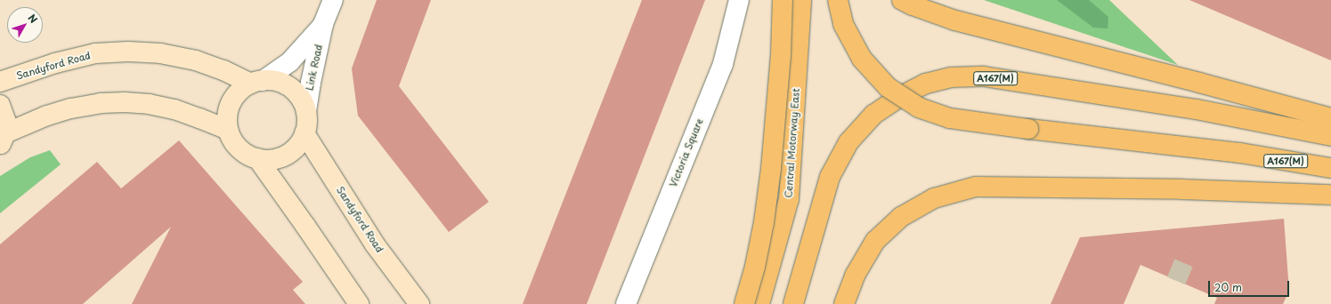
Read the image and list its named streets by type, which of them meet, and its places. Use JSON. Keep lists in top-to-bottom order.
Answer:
{
  "streets": {
    "highway": ["A167(M)", "Central Motorway East"],
    "main road": ["Sandyford Road"],
    "street": ["Link Road", "Victoria Square"]
  },
  "crossings": [
    ["Sandyford Road", "Link Road"]
  ],
  "scale_bar": "20 m",
  "north": "top right"
}
